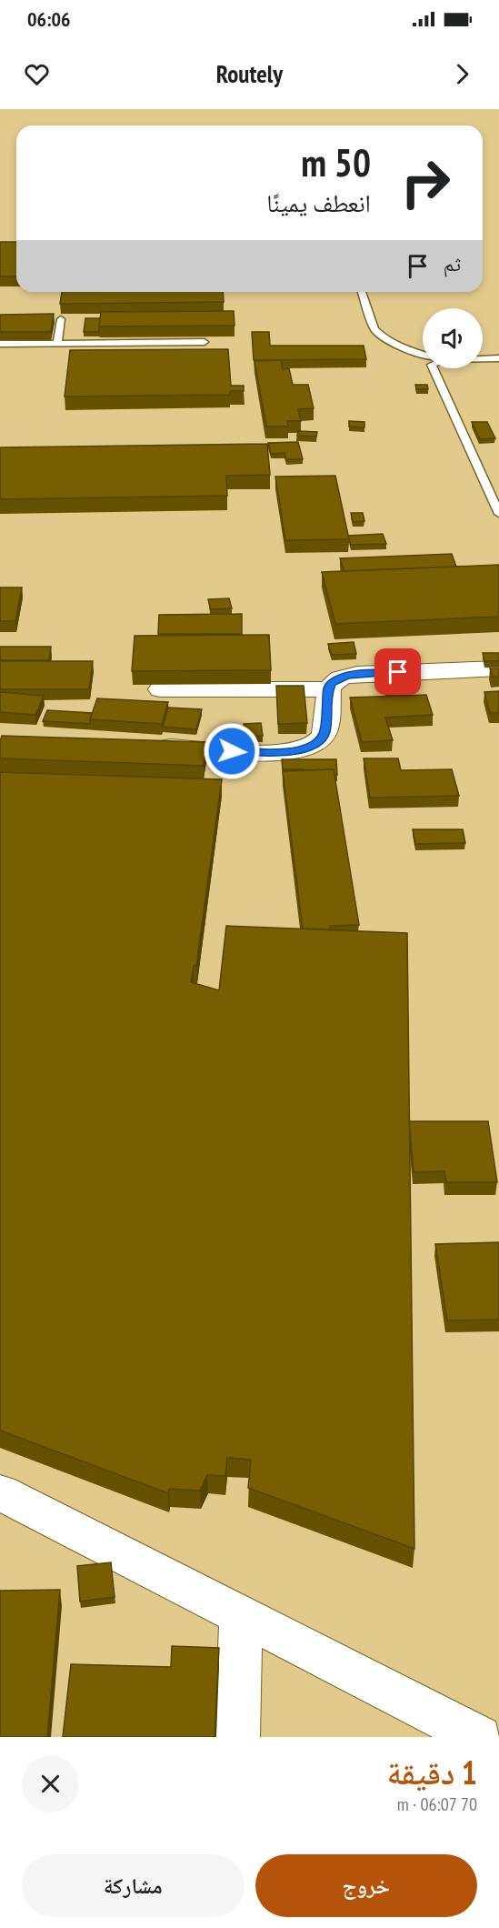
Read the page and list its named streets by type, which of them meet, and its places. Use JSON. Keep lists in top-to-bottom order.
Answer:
{
  "page": {
    "status": "06:06",
    "header": "Routely",
    "turn": ["50 m", "انعطف يمينًا"],
    "then": "ثم",
    "heading": ["1 دقيقة", "70 m · 06:07"],
    "buttons": ["خروج", "مشاركة"]
  }
}
